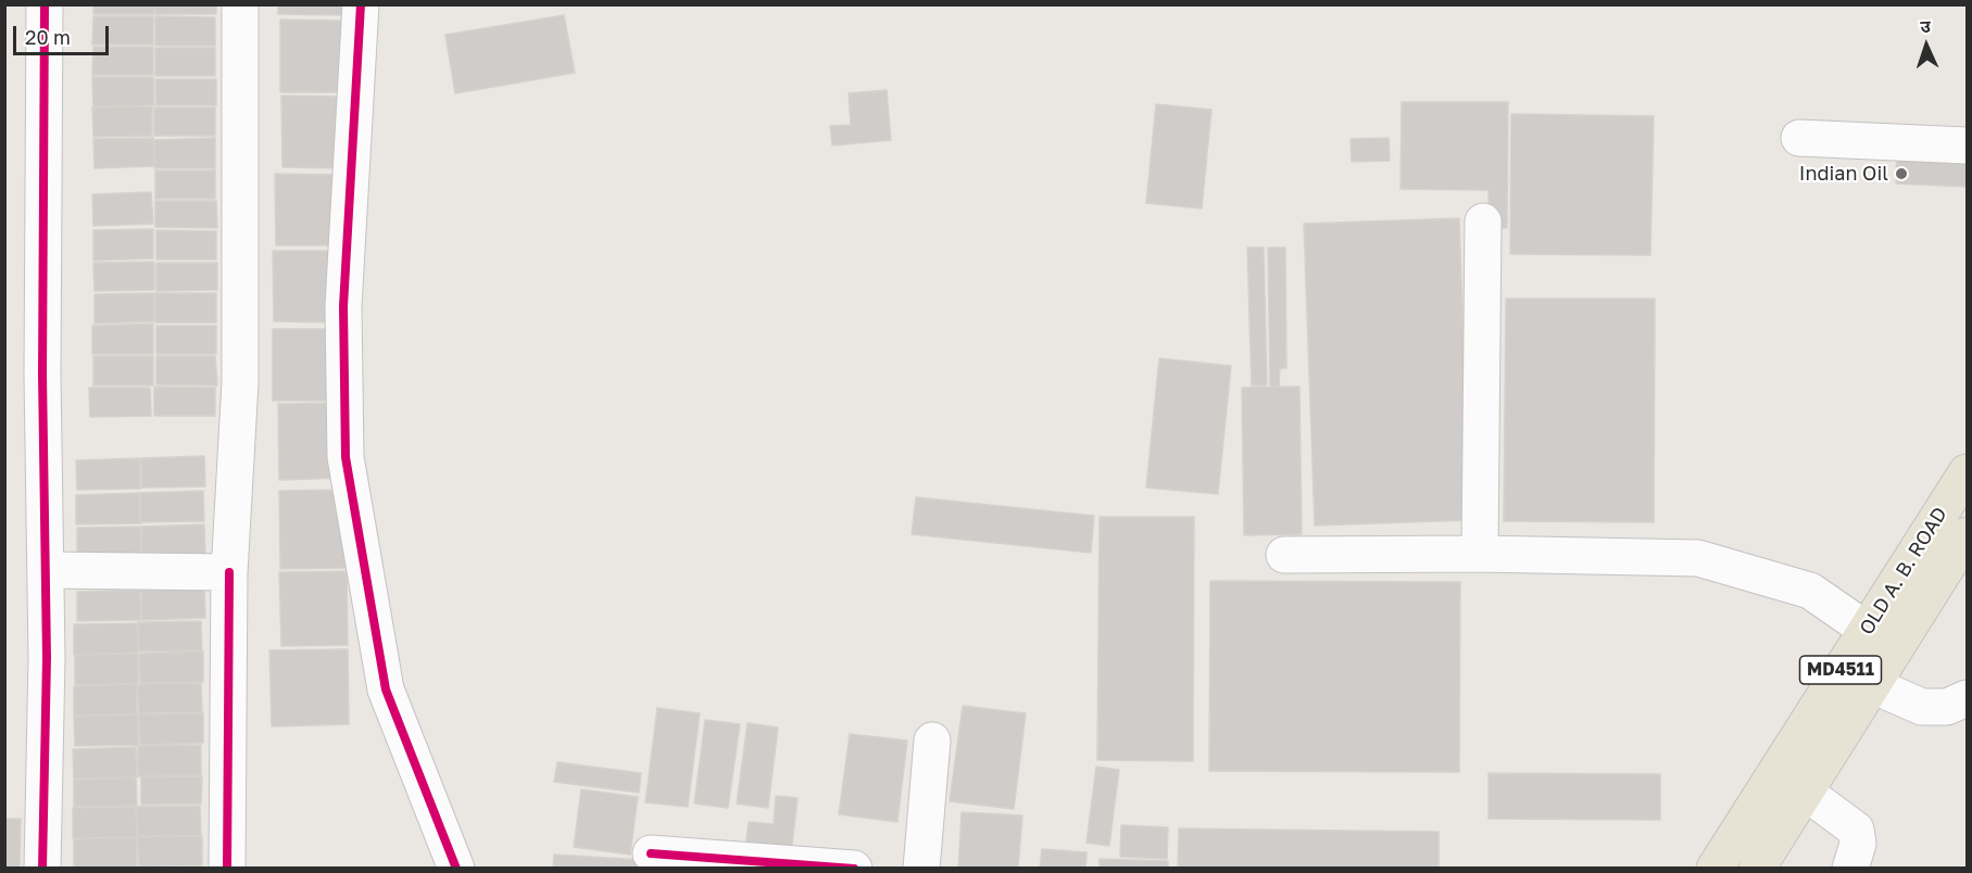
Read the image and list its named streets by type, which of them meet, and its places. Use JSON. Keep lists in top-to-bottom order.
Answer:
{
  "streets": {
    "main road": ["OLD A. B. ROAD", "MD4511"]
  },
  "places": ["Indian Oil"],
  "scale_bar": "20 m",
  "north": "top"
}
